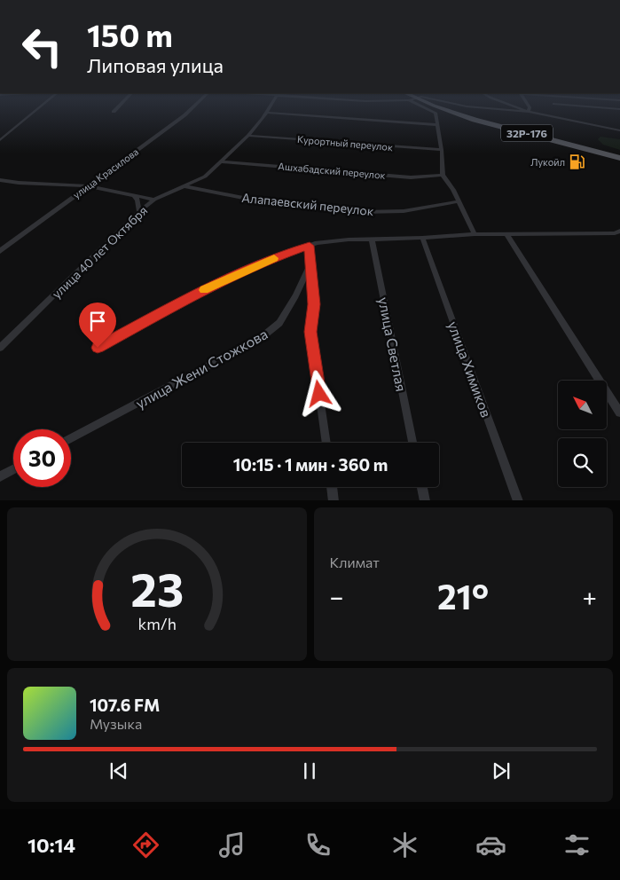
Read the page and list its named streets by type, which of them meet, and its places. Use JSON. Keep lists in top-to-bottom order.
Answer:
{
  "streets": {
    "main road": ["32Р-176"],
    "street": [
      "Курортный переулок",
      "Ашхабадский переулок",
      "улица Красилова",
      "Алапаевский переулок",
      "улица 40 лет Октября",
      "улица Светлая",
      "улица Жени Стожкова",
      "улица Химиков"
    ]
  },
  "crossings": [
    ["Курортный переулок", "улица 40 лет Октября"],
    ["Ашхабадский переулок", "улица 40 лет Октября"],
    ["Алапаевский переулок", "улица 40 лет Октября"]
  ],
  "places": {
    "fuel station": ["Лукойл"]
  },
  "north": "top left",
  "page": {
    "turn": ["150 m", "Липовая улица"],
    "limit": "30",
    "trip": "10:15 · 1 мин · 360 m",
    "tile": "Климат",
    "heat": ["−", "21°", "+"],
    "song": ["107.6 FM", "Музыка"],
    "tabs": "10:14",
    "gauge": ["23", "km/h"]
  }
}
